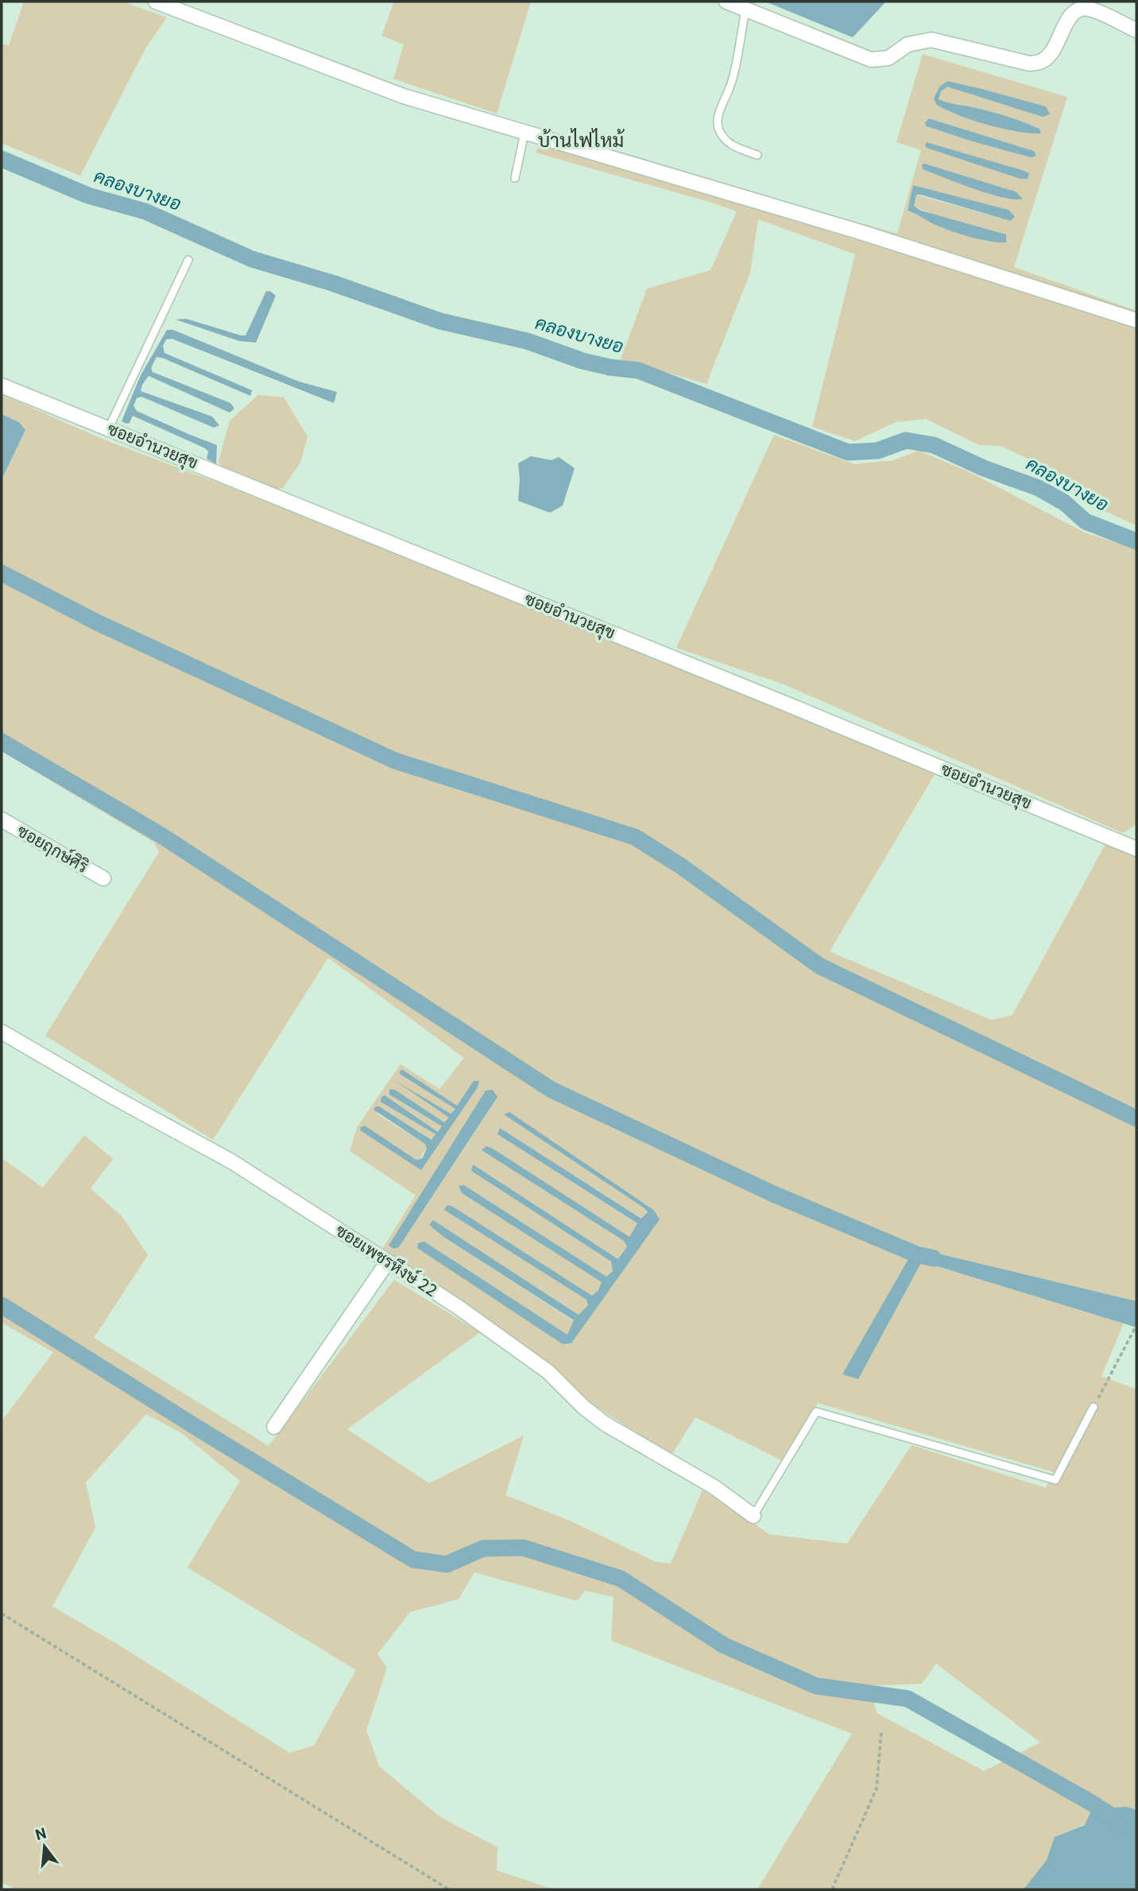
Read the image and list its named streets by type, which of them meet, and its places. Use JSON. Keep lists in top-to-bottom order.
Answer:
{
  "streets": {
    "street": ["ซอยอำนวยสุข", "ซอยฤกษ์ศิริ", "ซอยเพชรหึงษ์ 22"]
  },
  "districts": ["บ้านไฟไหม้"],
  "water": ["คลองบางยอ"],
  "north": "top"
}
